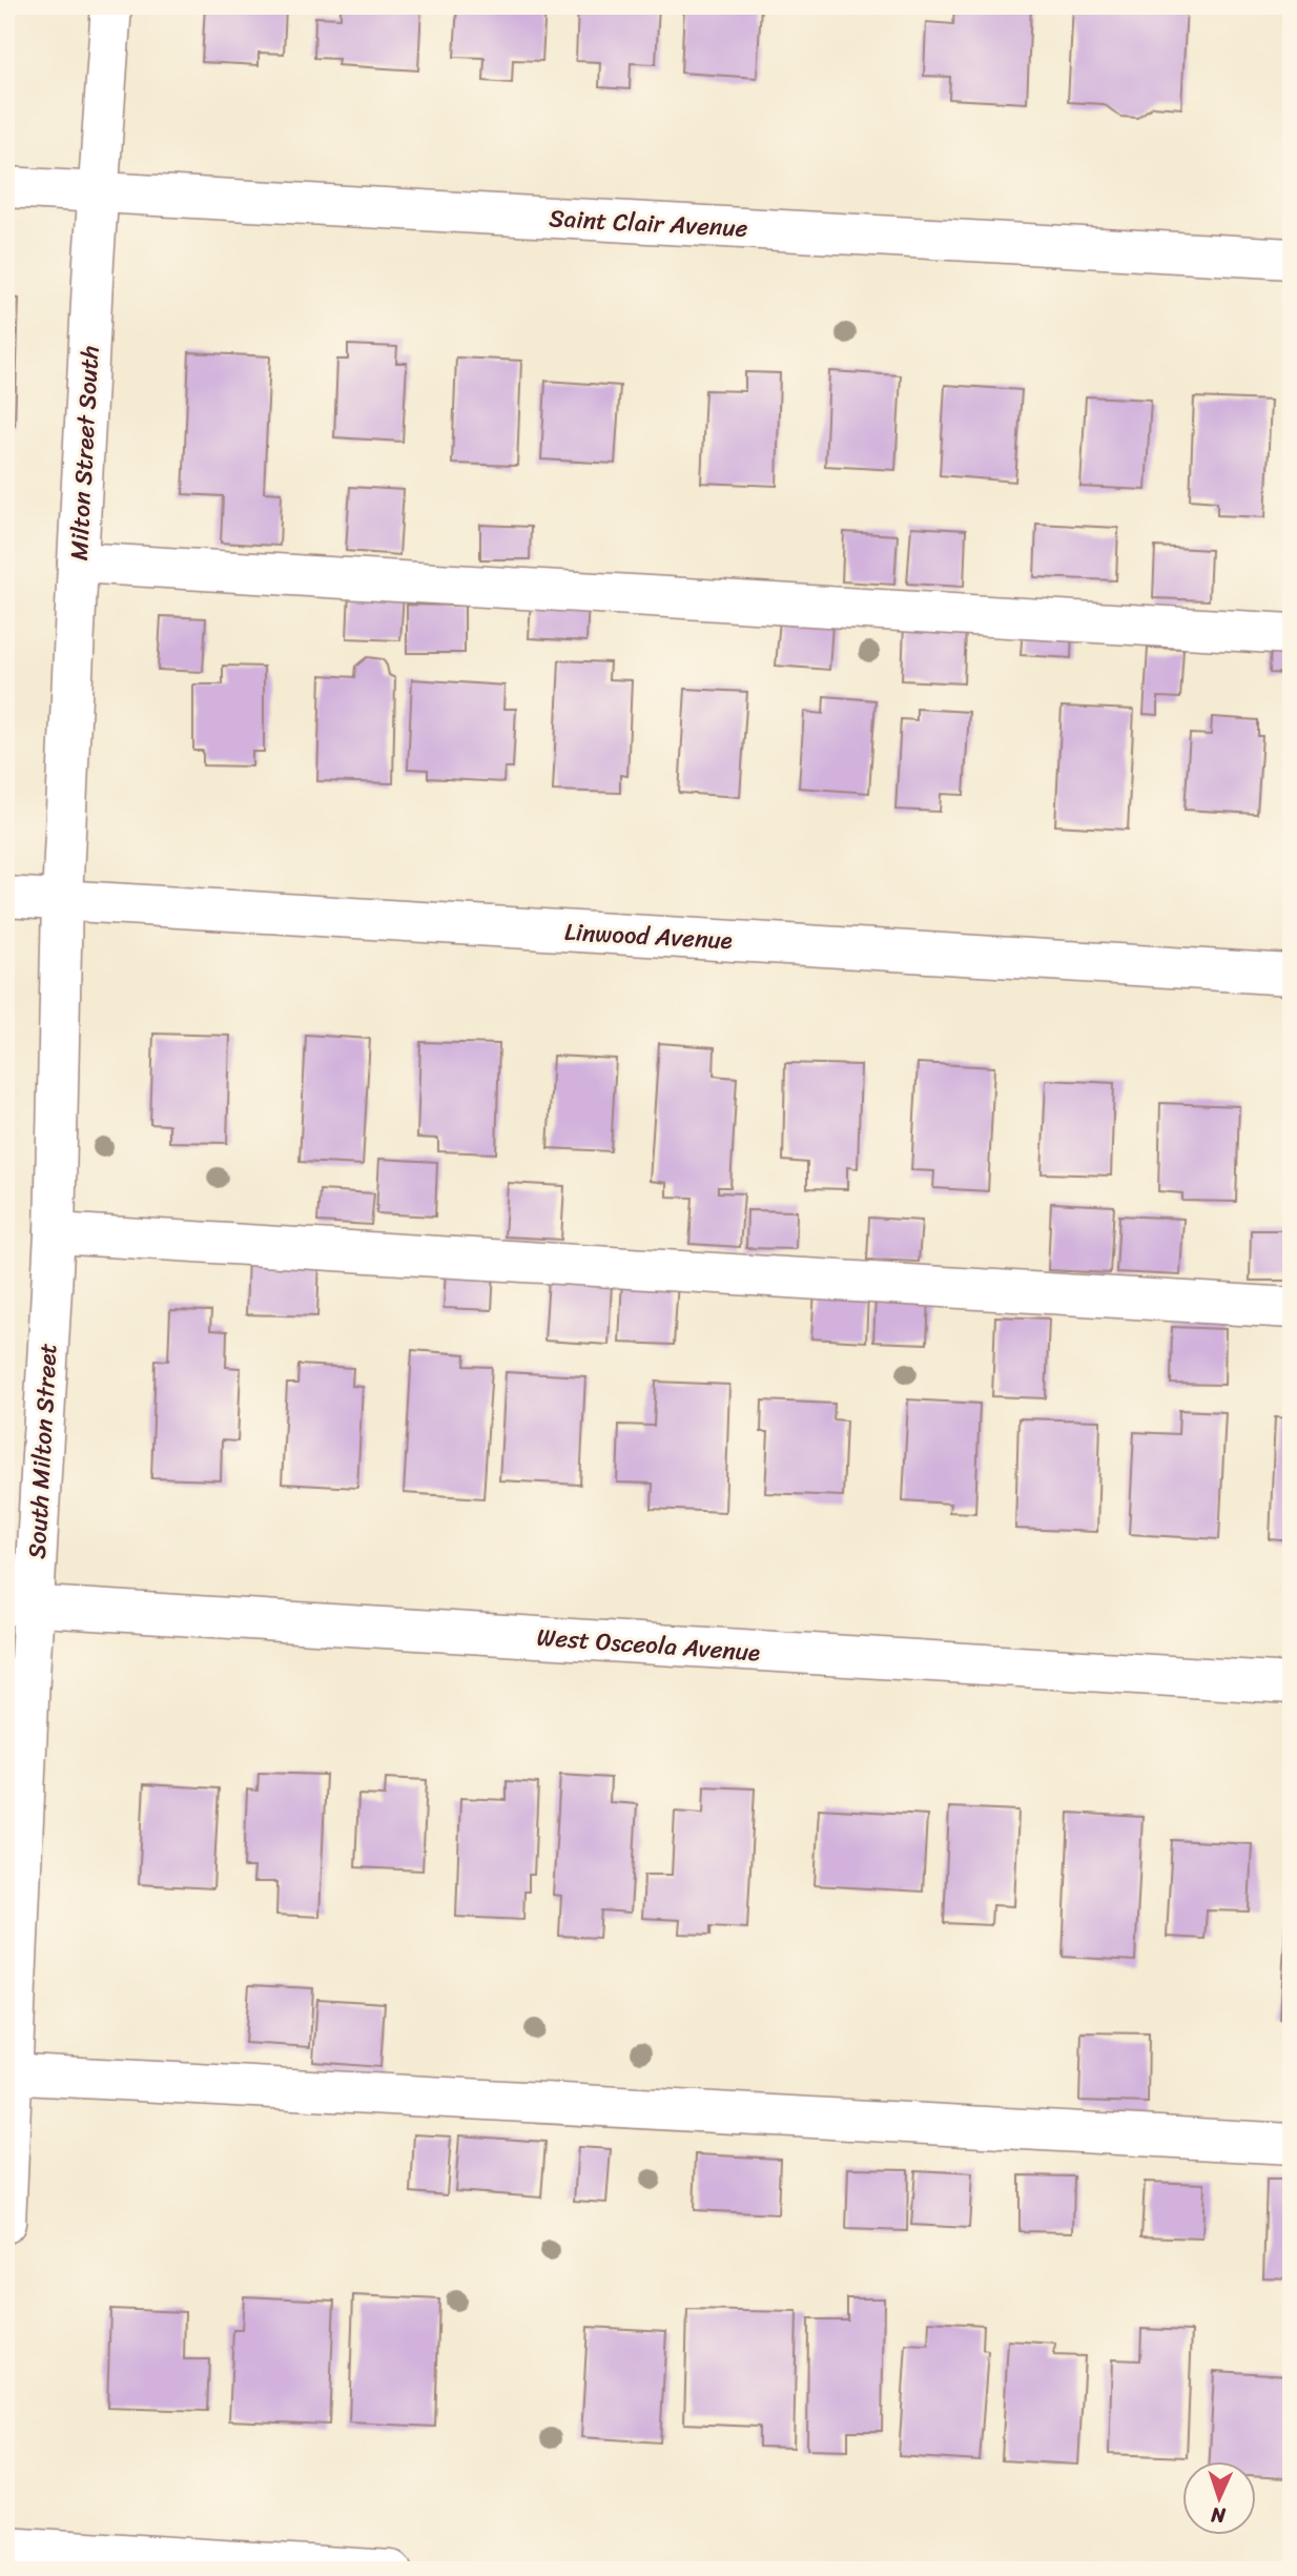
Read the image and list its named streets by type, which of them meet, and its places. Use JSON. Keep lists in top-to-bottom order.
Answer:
{
  "streets": {
    "street": [
      "Saint Clair Avenue",
      "Milton Street South",
      "Linwood Avenue",
      "South Milton Street",
      "West Osceola Avenue"
    ]
  },
  "crossings": [
    ["Saint Clair Avenue", "Milton Street South"],
    ["Milton Street South", "Linwood Avenue"],
    ["Milton Street South", "South Milton Street"],
    ["Linwood Avenue", "South Milton Street"],
    ["South Milton Street", "West Osceola Avenue"]
  ],
  "north": "bottom"
}
